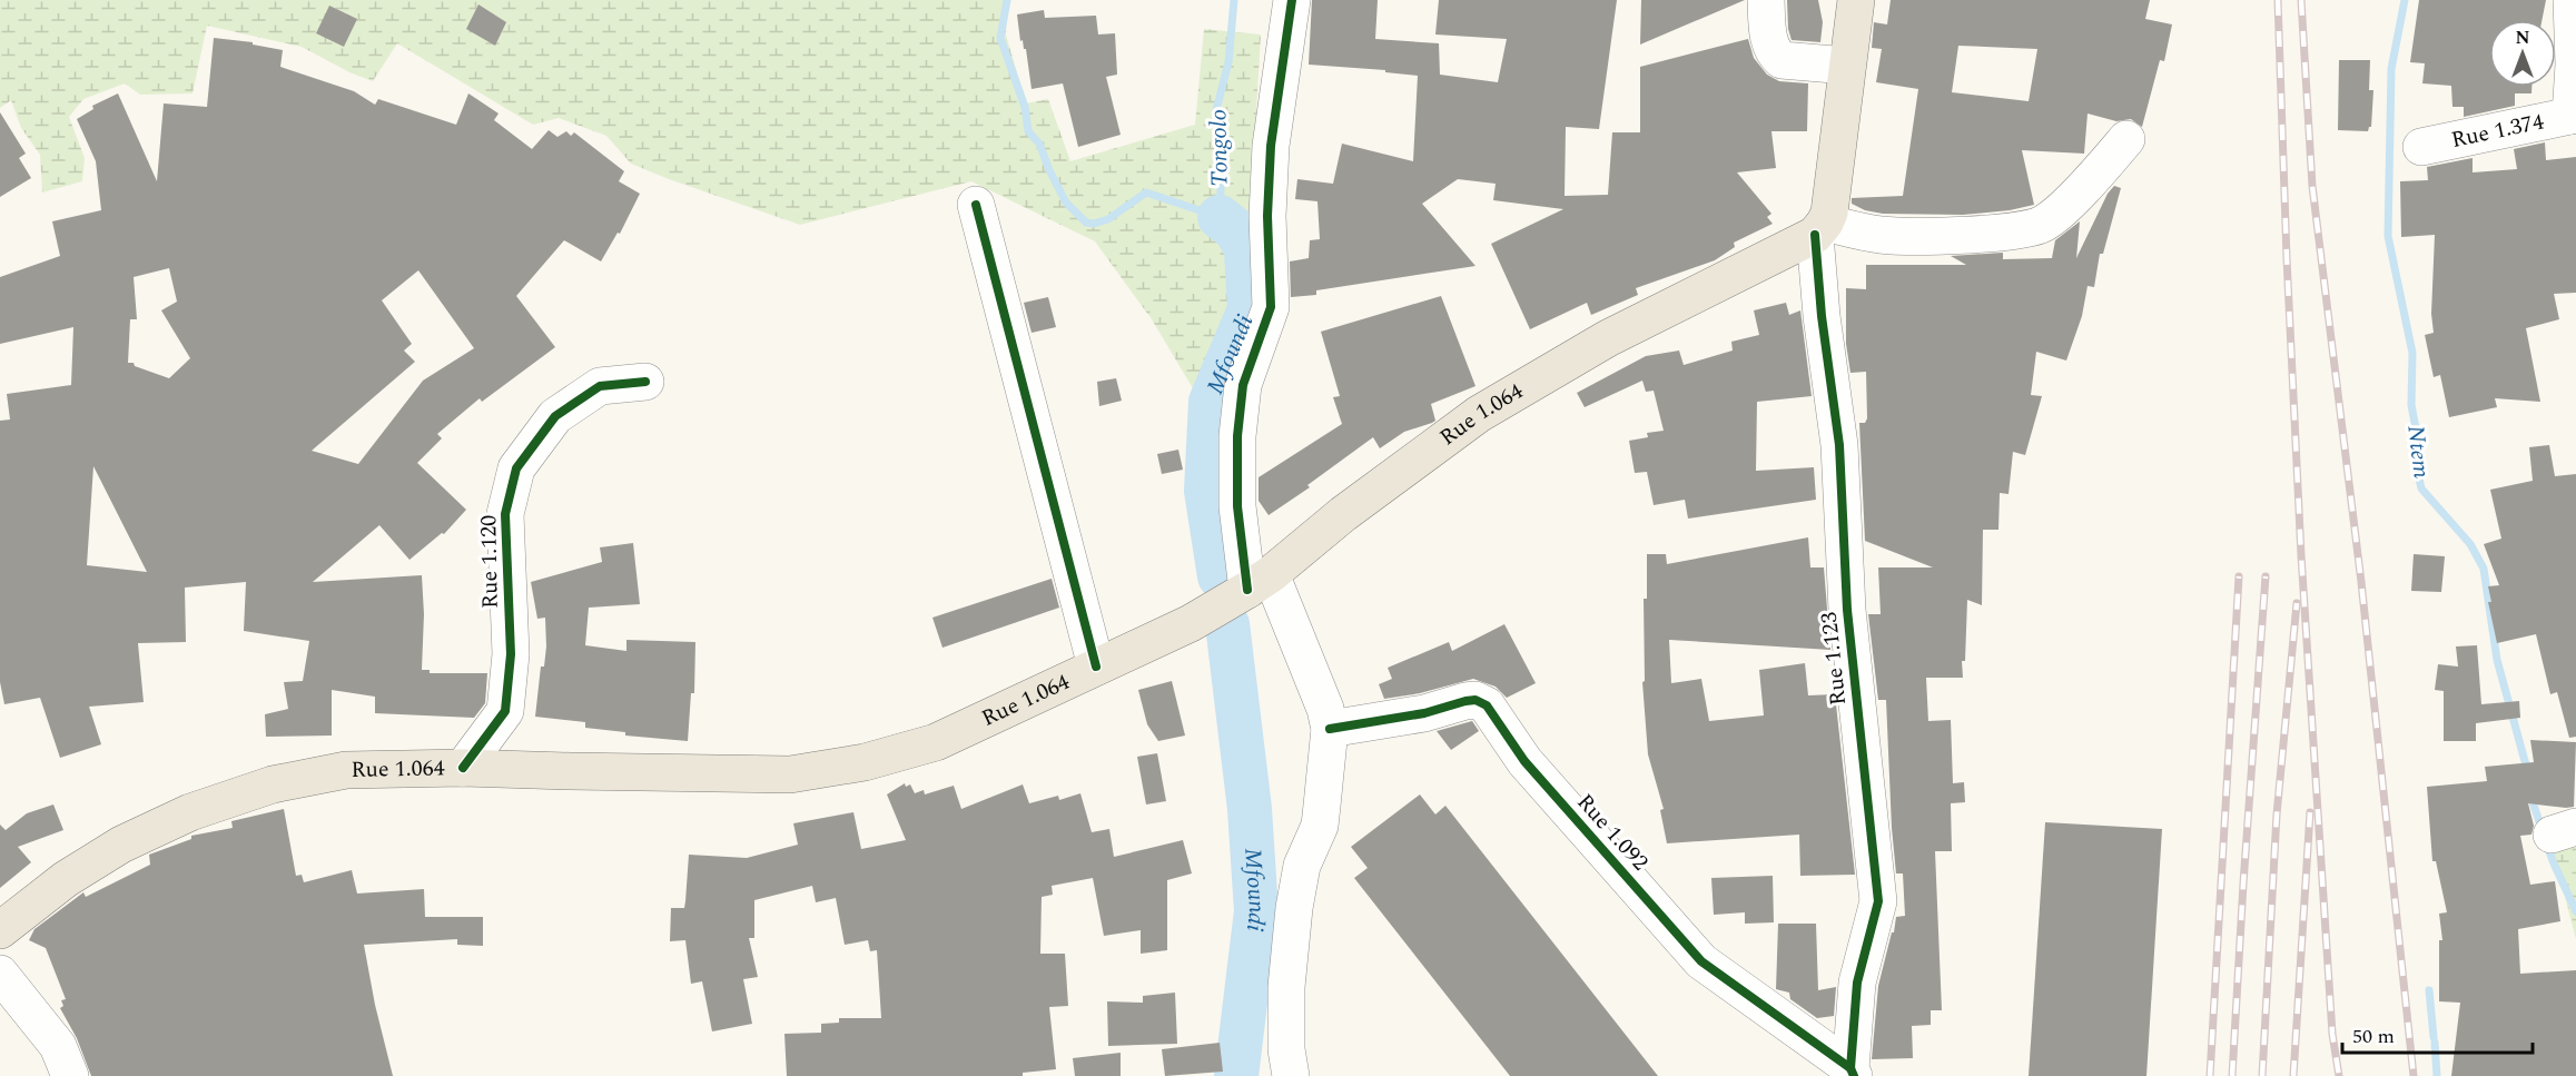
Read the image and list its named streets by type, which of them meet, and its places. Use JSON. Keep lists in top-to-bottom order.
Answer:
{
  "streets": {
    "main road": ["Rue 1.064"],
    "street": [
      "Rue 1.374",
      "Rue 1.120",
      "Rue 1.123",
      "Rue 1.092"
    ]
  },
  "crossings": [
    ["Rue 1.064", "Rue 1.120"],
    ["Rue 1.064", "Rue 1.123"],
    ["Rue 1.123", "Rue 1.092"]
  ],
  "water": ["Tongolo", "Mfoundi", "Ntem"],
  "scale_bar": "50 m",
  "north": "top"
}
